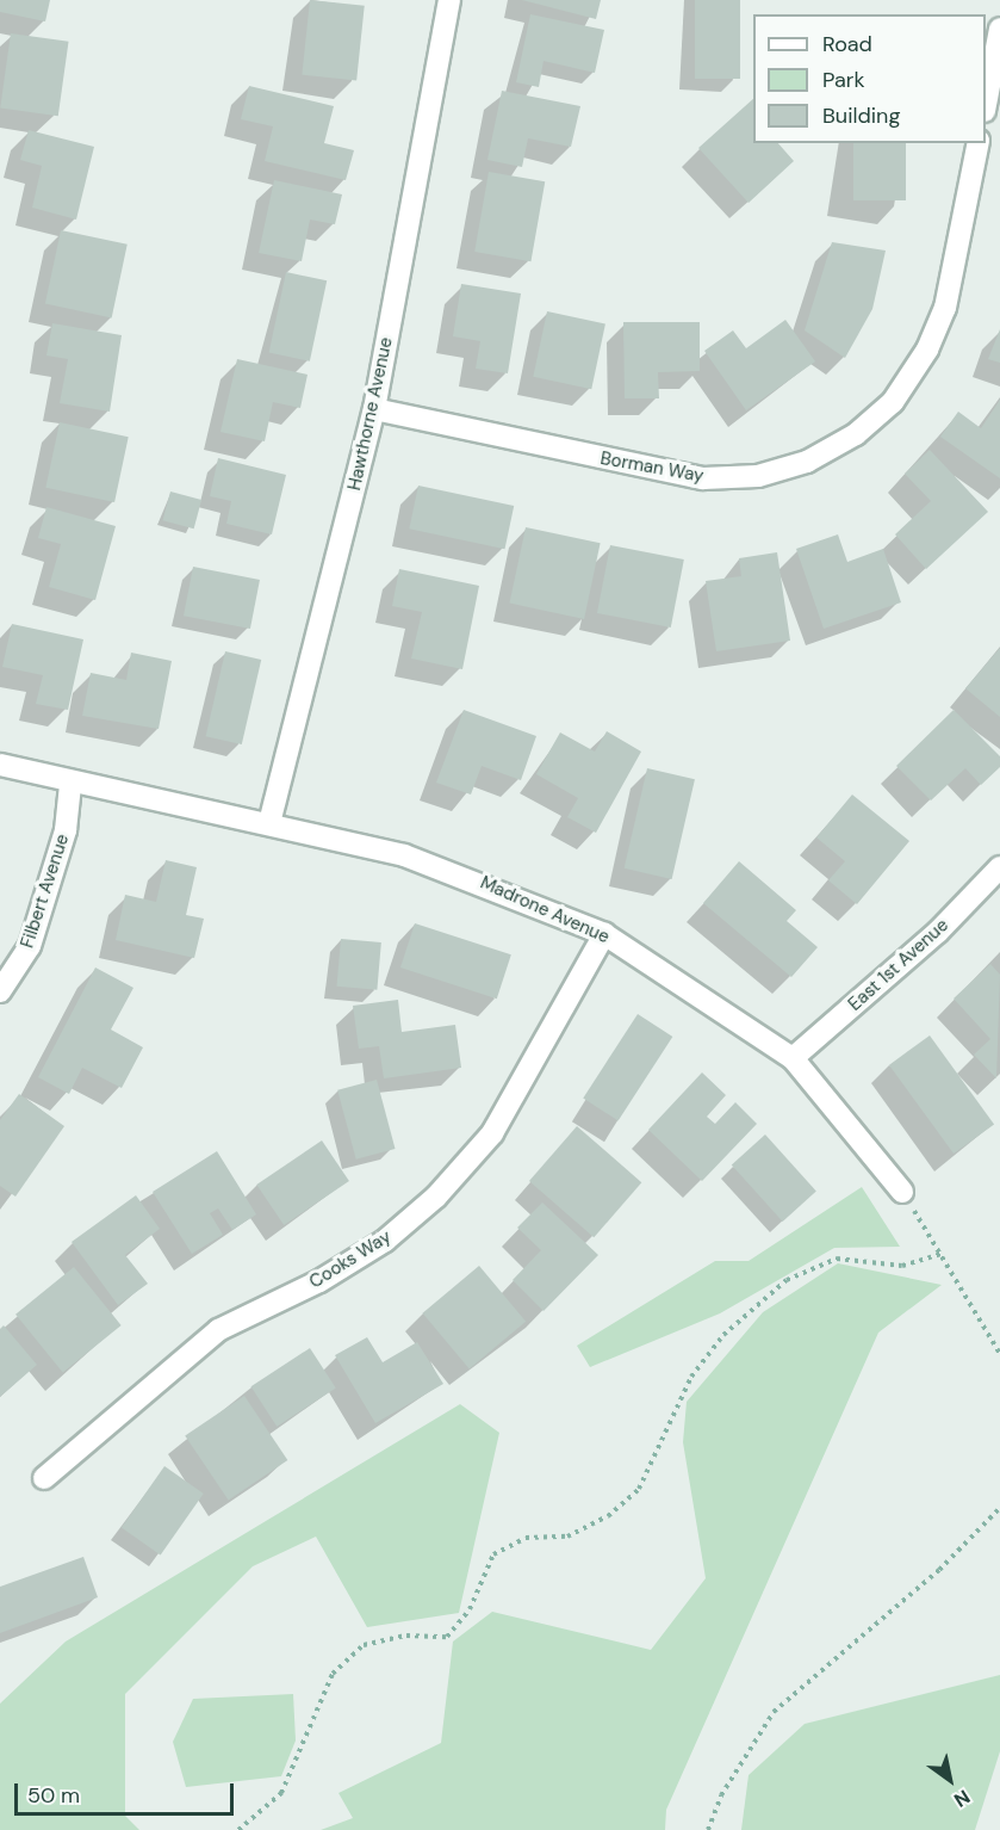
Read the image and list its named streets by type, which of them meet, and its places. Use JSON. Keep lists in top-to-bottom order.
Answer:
{
  "streets": {
    "street": [
      "Hawthorne Avenue",
      "Borman Way",
      "Filbert Avenue",
      "Madrone Avenue",
      "East 1st Avenue",
      "Cooks Way"
    ]
  },
  "crossings": [
    ["Hawthorne Avenue", "Borman Way"],
    ["Hawthorne Avenue", "Madrone Avenue"],
    ["Filbert Avenue", "Madrone Avenue"],
    ["Madrone Avenue", "East 1st Avenue"],
    ["Madrone Avenue", "Cooks Way"]
  ],
  "legend": ["Road", "Park", "Building"],
  "scale_bar": "50 m",
  "north": "bottom right"
}
